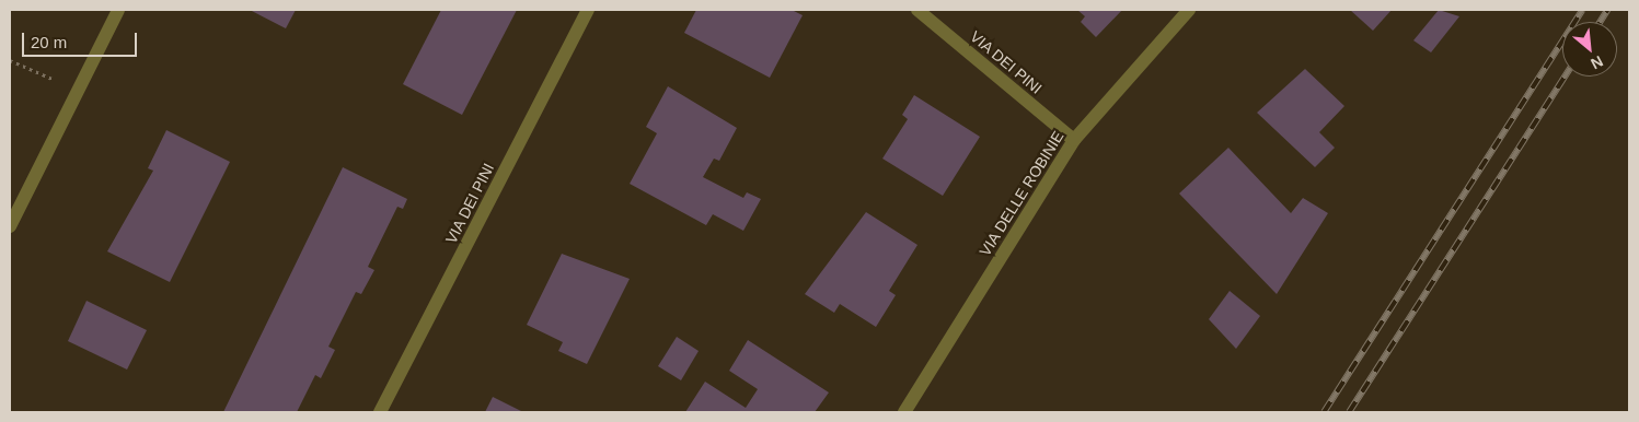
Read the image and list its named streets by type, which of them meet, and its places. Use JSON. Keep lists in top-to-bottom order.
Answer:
{
  "streets": {
    "street": ["VIA DEI PINI", "VIA DELLE ROBINIE"]
  },
  "crossings": [
    ["VIA DEI PINI", "VIA DELLE ROBINIE"]
  ],
  "scale_bar": "20 m",
  "north": "bottom right"
}
